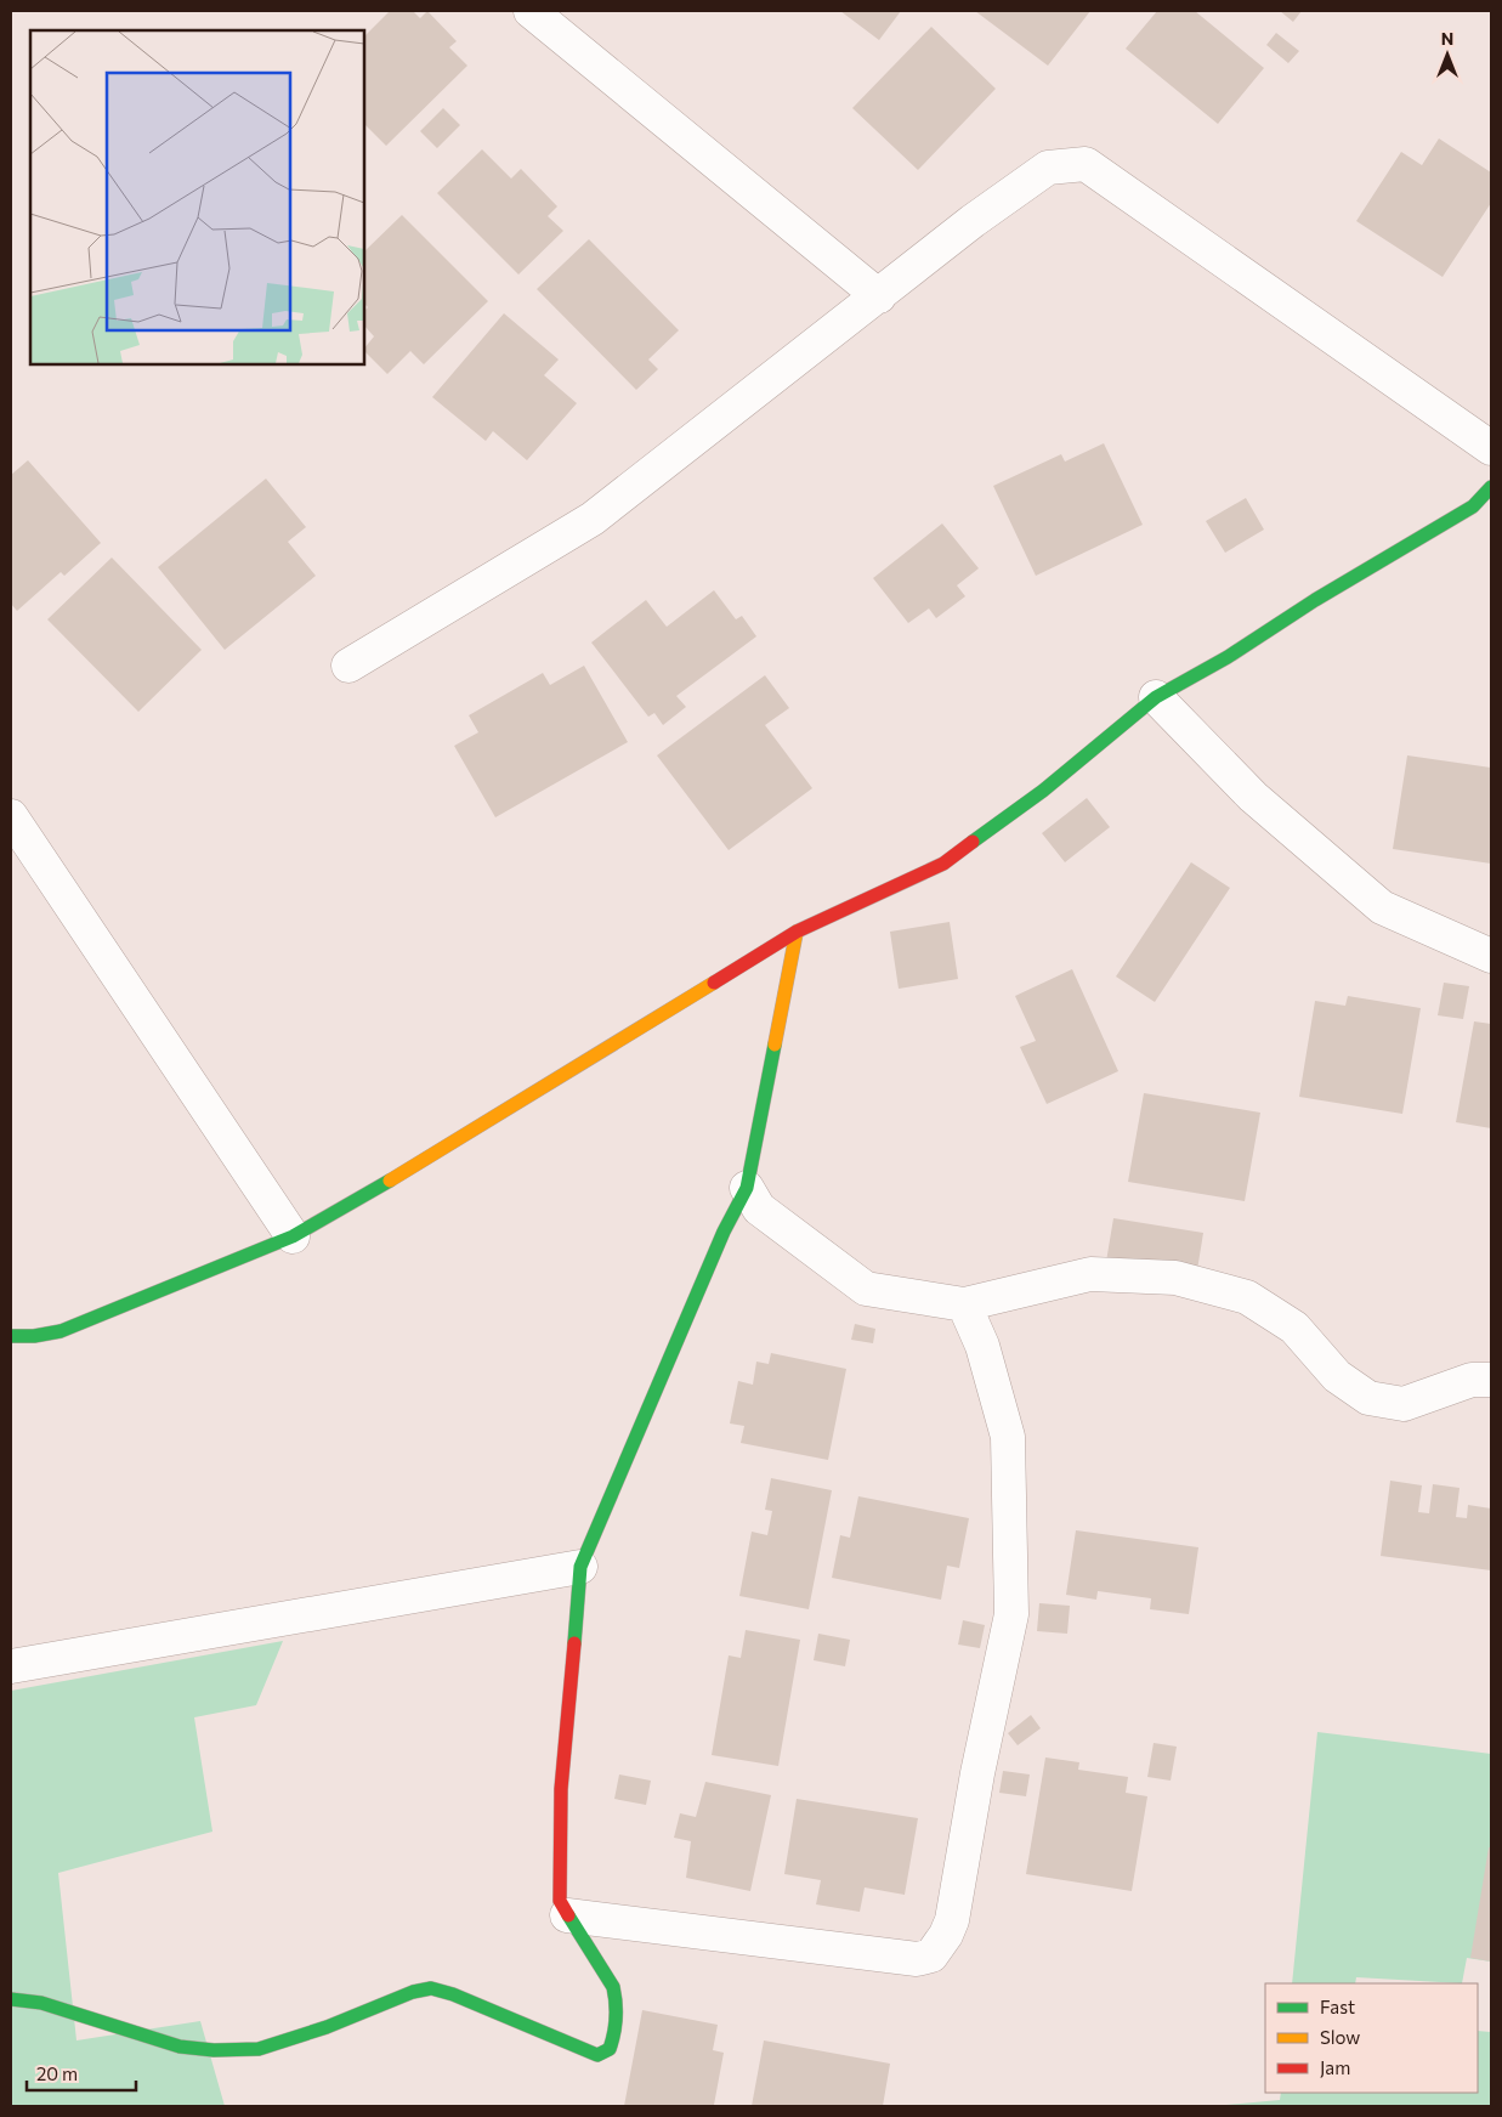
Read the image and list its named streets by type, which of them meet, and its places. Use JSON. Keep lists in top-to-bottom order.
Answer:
{
  "legend": ["Fast", "Slow", "Jam"],
  "scale_bar": "20 m",
  "north": "top"
}
